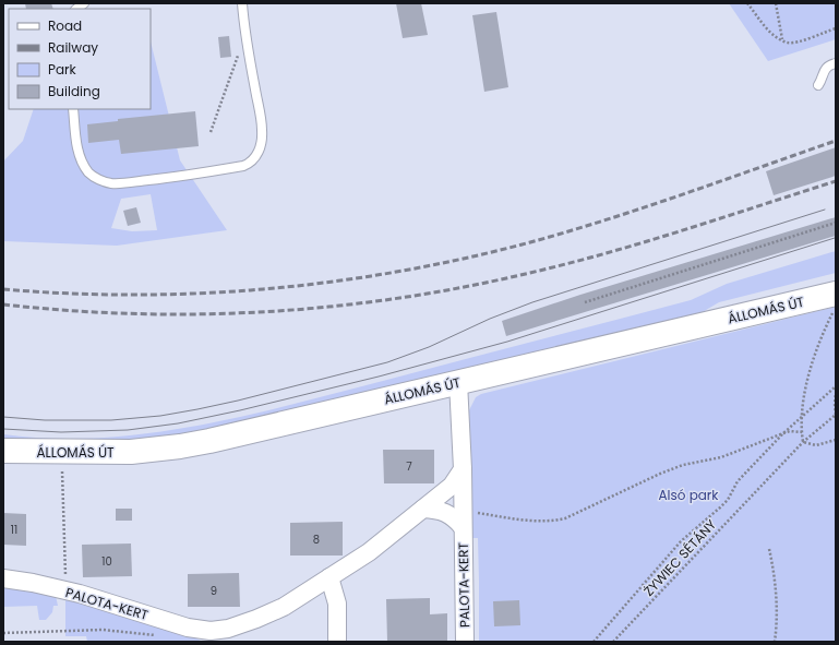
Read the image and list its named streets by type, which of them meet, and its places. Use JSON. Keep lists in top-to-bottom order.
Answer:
{
  "streets": {
    "main road": ["ÁLLOMÁS ÚT"],
    "street": ["PALOTA-KERT"],
    "path": ["ŻYWIEC SÉTÁNY"]
  },
  "crossings": [
    ["ÁLLOMÁS ÚT", "PALOTA-KERT"]
  ],
  "parks": ["Alsó park"],
  "house_numbers": [
    "7",
    "11",
    "8",
    "10",
    "9"
  ],
  "legend": [
    "Road",
    "Railway",
    "Park",
    "Building"
  ]
}
